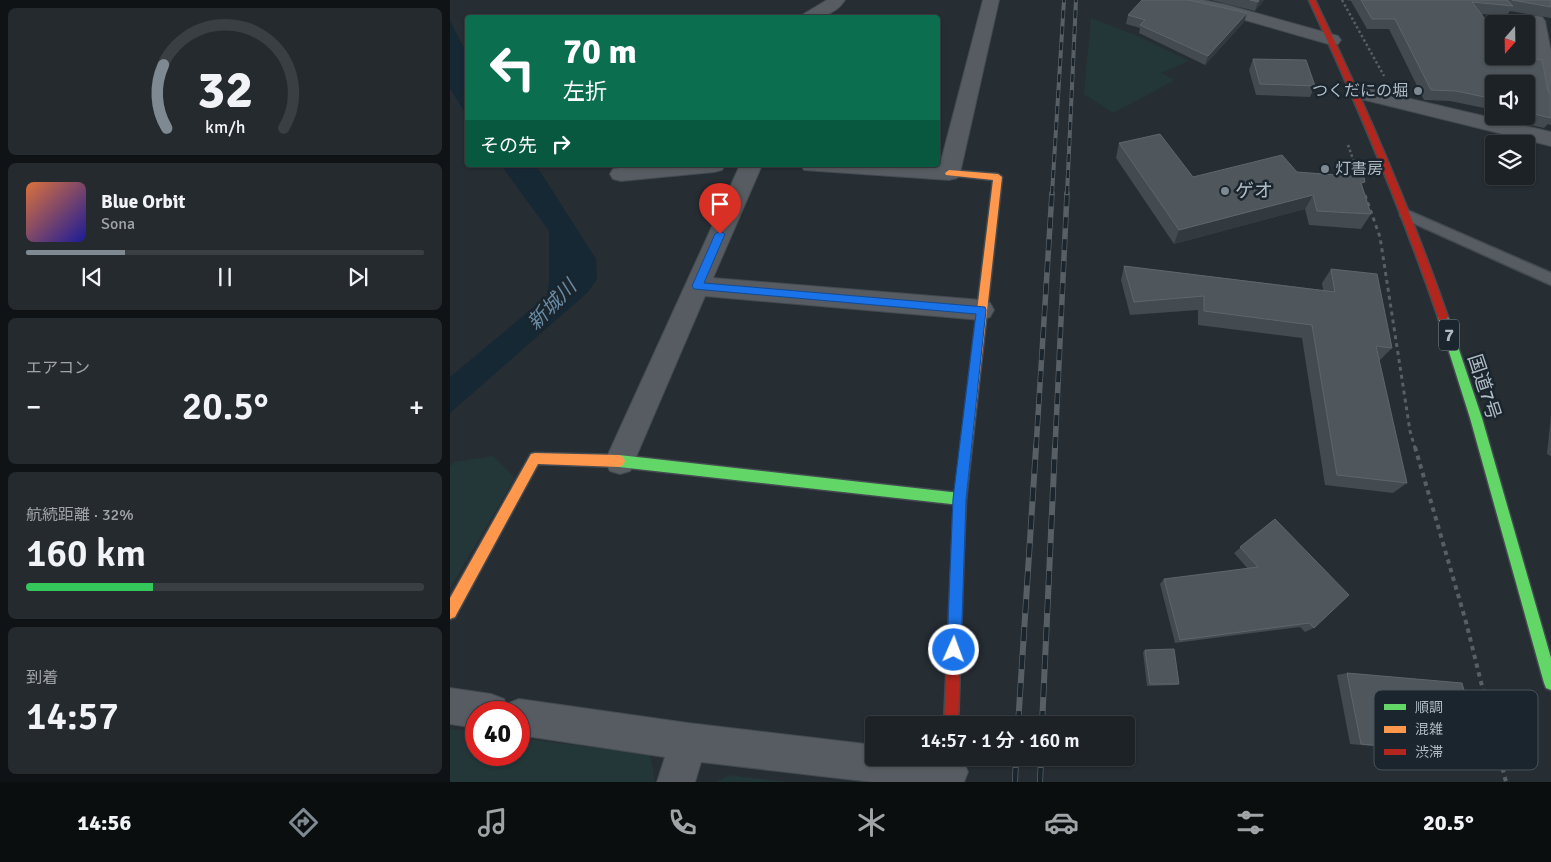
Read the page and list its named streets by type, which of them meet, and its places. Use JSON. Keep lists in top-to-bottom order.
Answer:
{
  "streets": {
    "main road": ["7", "国道7号"]
  },
  "water": ["新城川"],
  "places": ["つくだにの堀", "灯書房", "ゲオ"],
  "legend": ["順調", "混雑", "渋滞"],
  "north": "bottom",
  "page": {
    "turn": ["70 m", "左折"],
    "then": "その先",
    "song": ["Blue Orbit", "Sona"],
    "tile": [
      "エアコン",
      ["航続距離 · 32%", "160 km"],
      ["到着", "14:57"]
    ],
    "heat": ["−", "20.5°", "+"],
    "limit": "40",
    "trip": "14:57 · 1 分 · 160 m",
    "tabs": ["14:56", "20.5°"],
    "gauge": ["32", "km/h"]
  }
}
